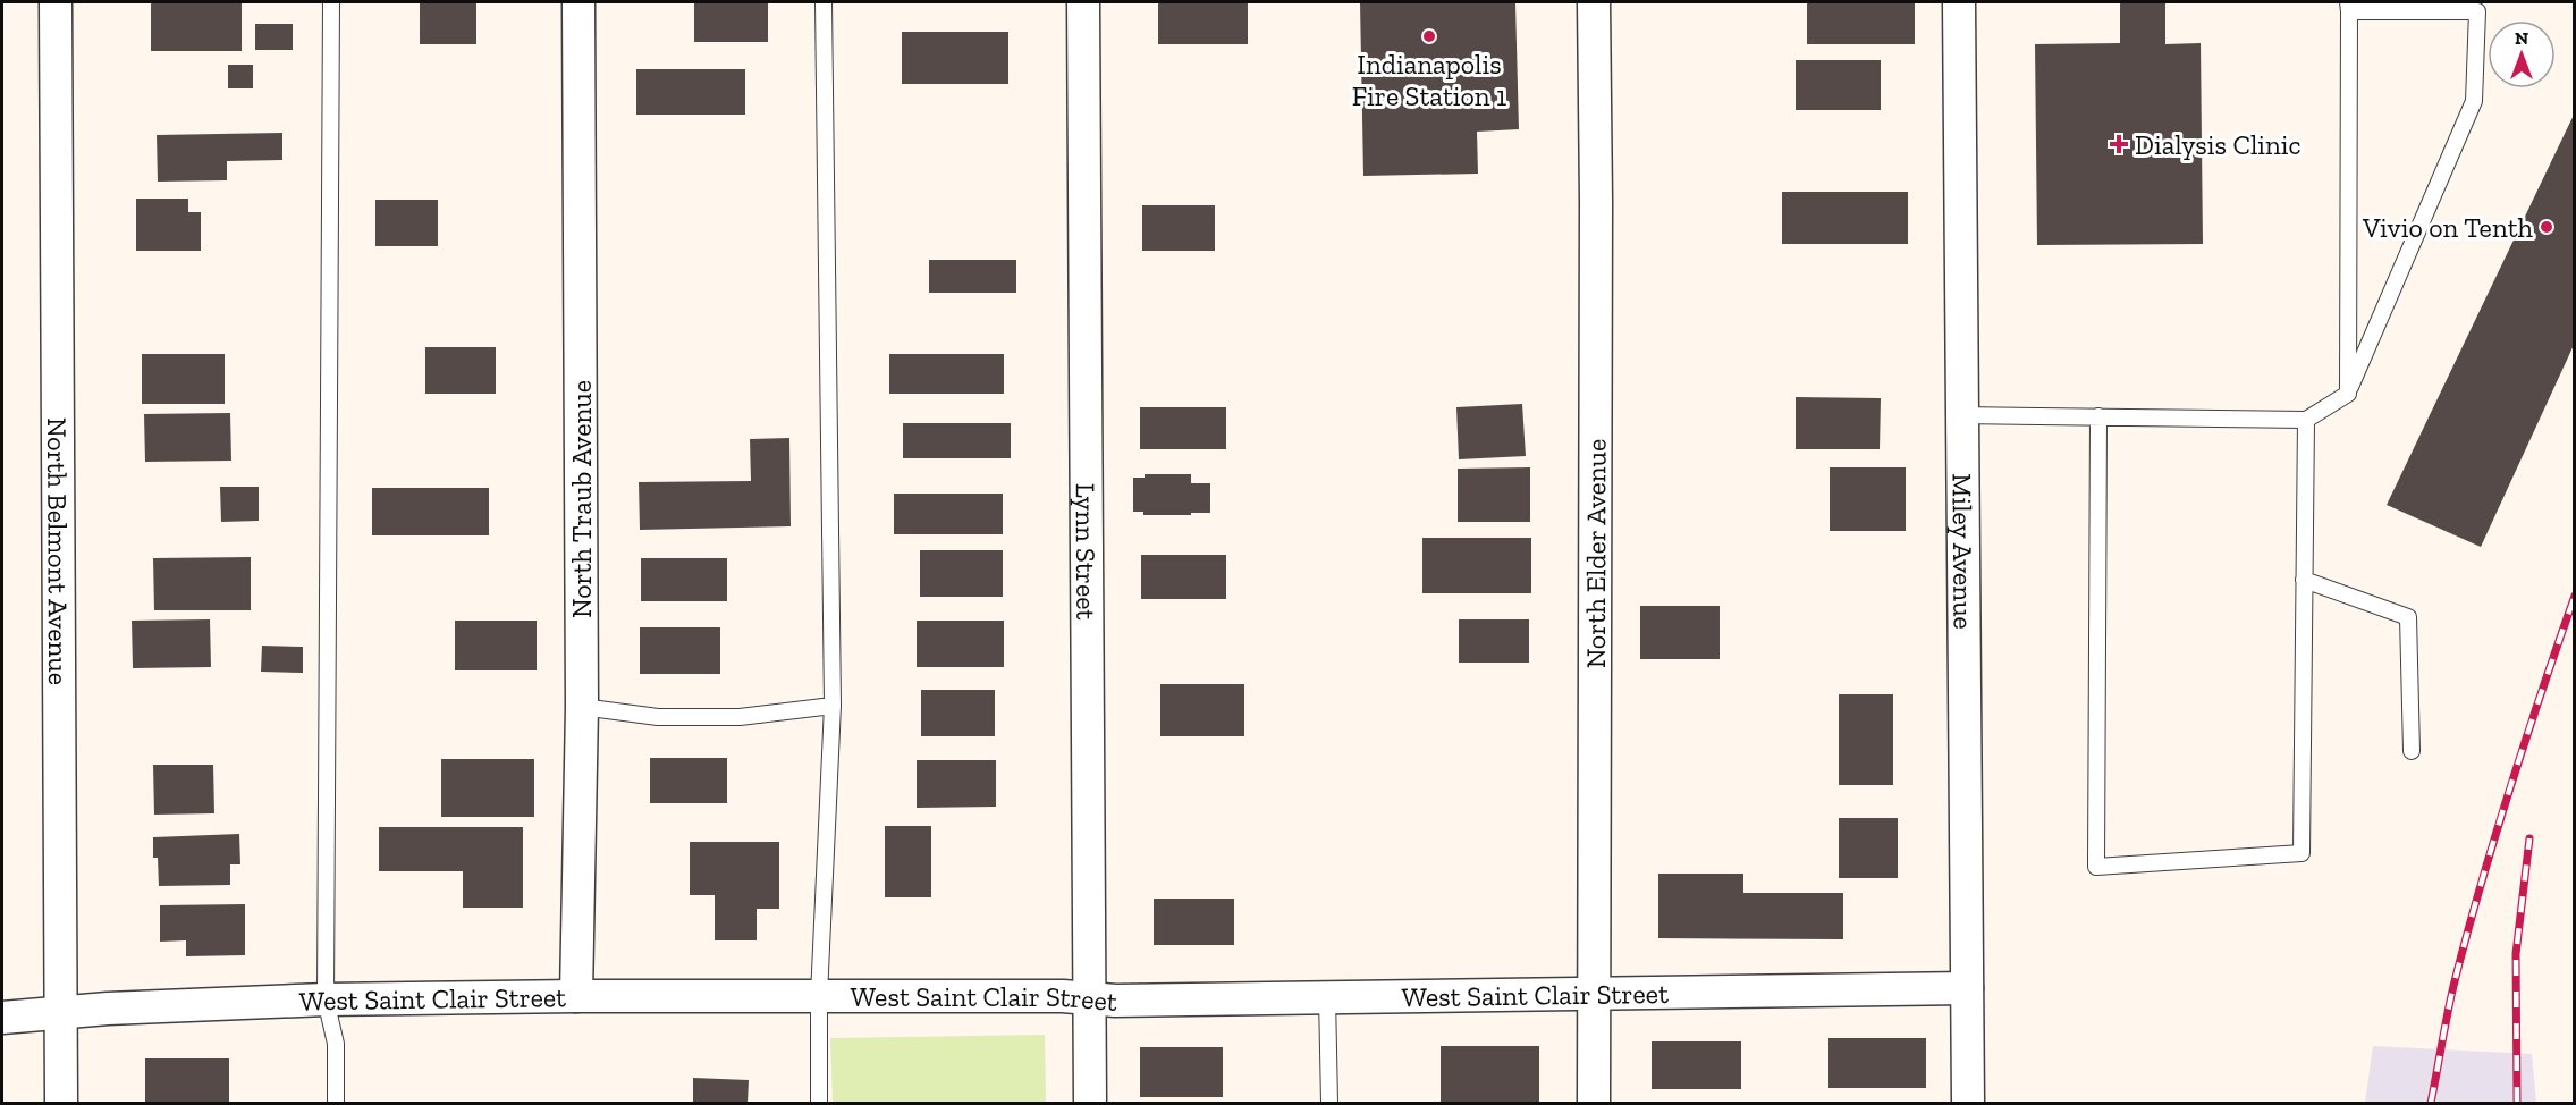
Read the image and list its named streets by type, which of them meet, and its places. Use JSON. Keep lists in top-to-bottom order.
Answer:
{
  "streets": {
    "street": [
      "North Traub Avenue",
      "North Belmont Avenue",
      "Lynn Street",
      "North Elder Avenue",
      "Miley Avenue",
      "West Saint Clair Street"
    ]
  },
  "crossings": [
    ["North Traub Avenue", "West Saint Clair Street"],
    ["North Belmont Avenue", "West Saint Clair Street"],
    ["Lynn Street", "West Saint Clair Street"],
    ["North Elder Avenue", "West Saint Clair Street"],
    ["Miley Avenue", "West Saint Clair Street"]
  ],
  "places": {
    "other": ["Indianapolis Fire Station 1", "Vivio on Tenth"],
    "health": ["Dialysis Clinic"]
  },
  "north": "top"
}
